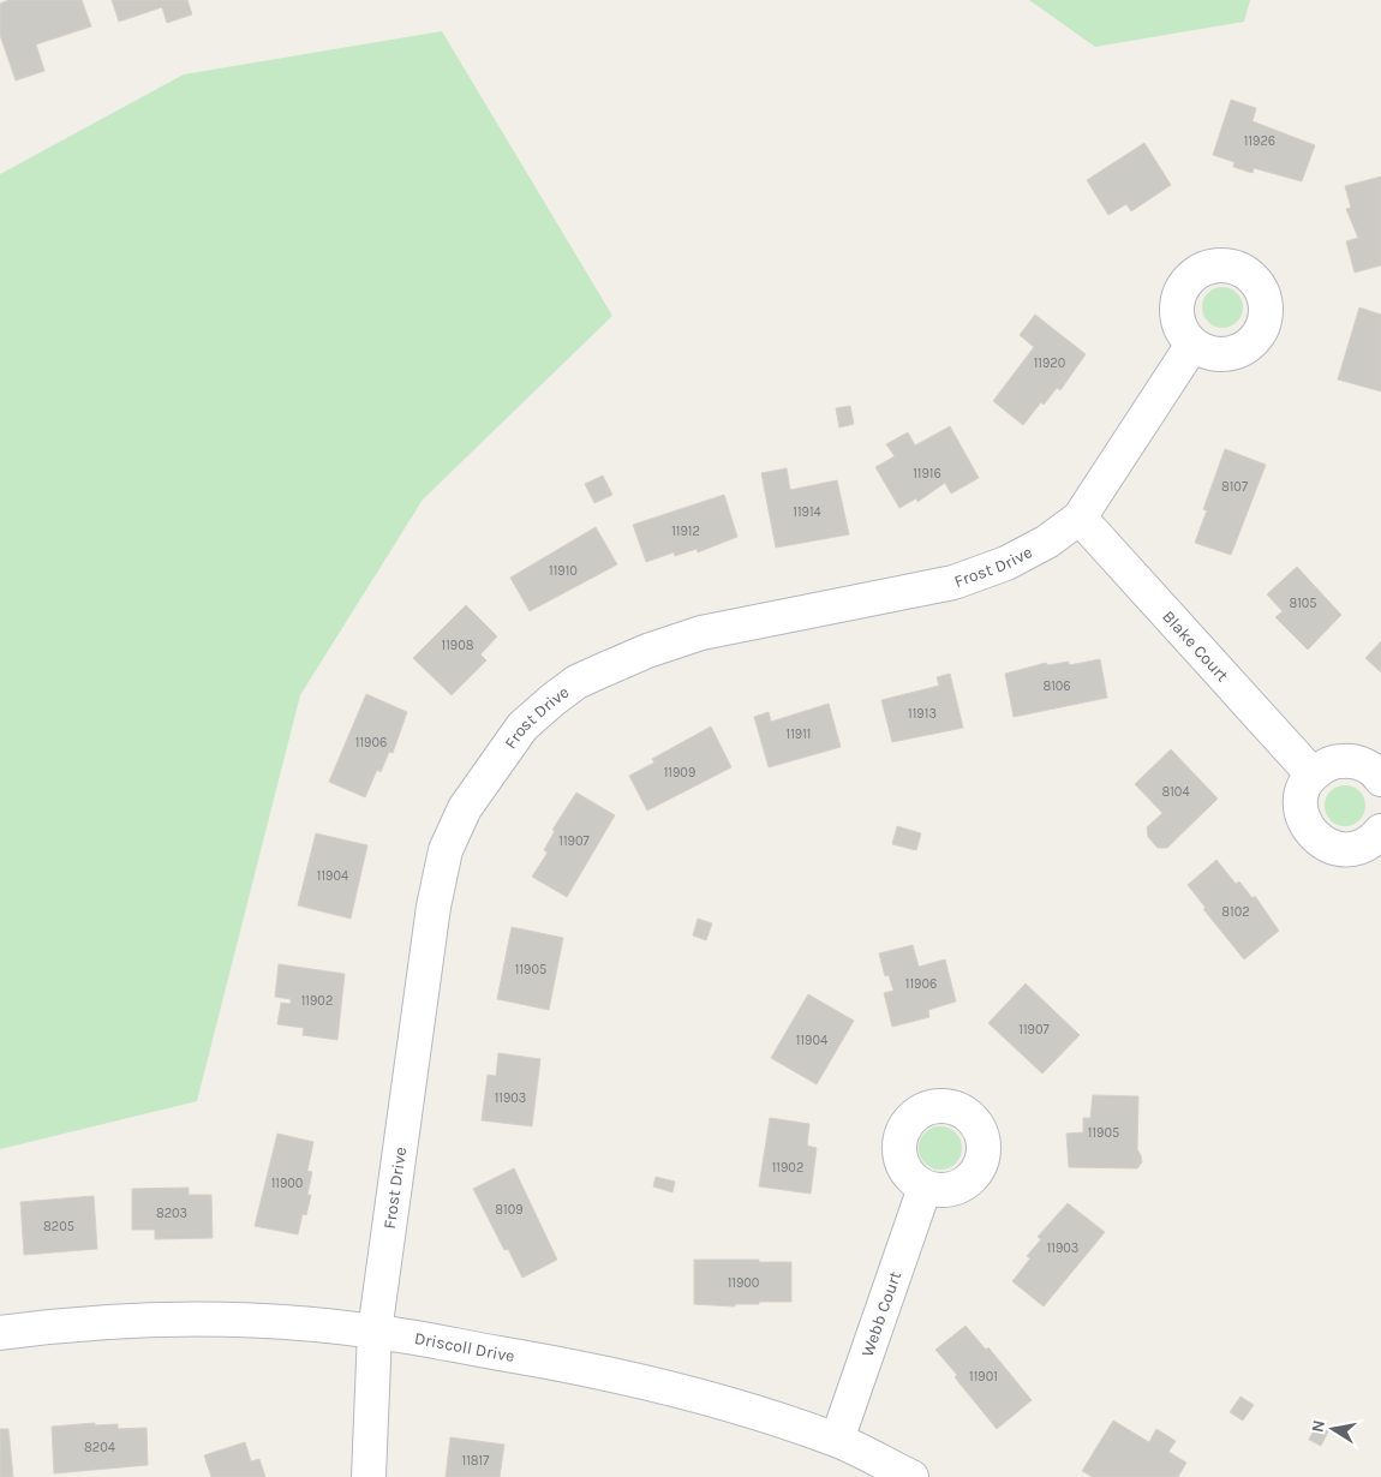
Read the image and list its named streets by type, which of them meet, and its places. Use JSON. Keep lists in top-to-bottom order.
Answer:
{
  "streets": {
    "street": [
      "Frost Drive",
      "Blake Court",
      "Webb Court",
      "Driscoll Drive"
    ]
  },
  "crossings": [
    ["Frost Drive", "Blake Court"],
    ["Frost Drive", "Driscoll Drive"],
    ["Webb Court", "Driscoll Drive"]
  ],
  "house_numbers": [
    "11926",
    "11920",
    "11916",
    "8107",
    "11914",
    "11912",
    "11910",
    "8105",
    "11908",
    "8106",
    "11913",
    "11911",
    "11906",
    "11909",
    "8104",
    "11907",
    "11904",
    "8102",
    "11905",
    "11906",
    "11902",
    "11907",
    "11904",
    "11903",
    "11905",
    "11902",
    "11900",
    "8109",
    "8203",
    "8205",
    "11903",
    "11900",
    "11901",
    "8204",
    "11817"
  ],
  "north": "left"
}
